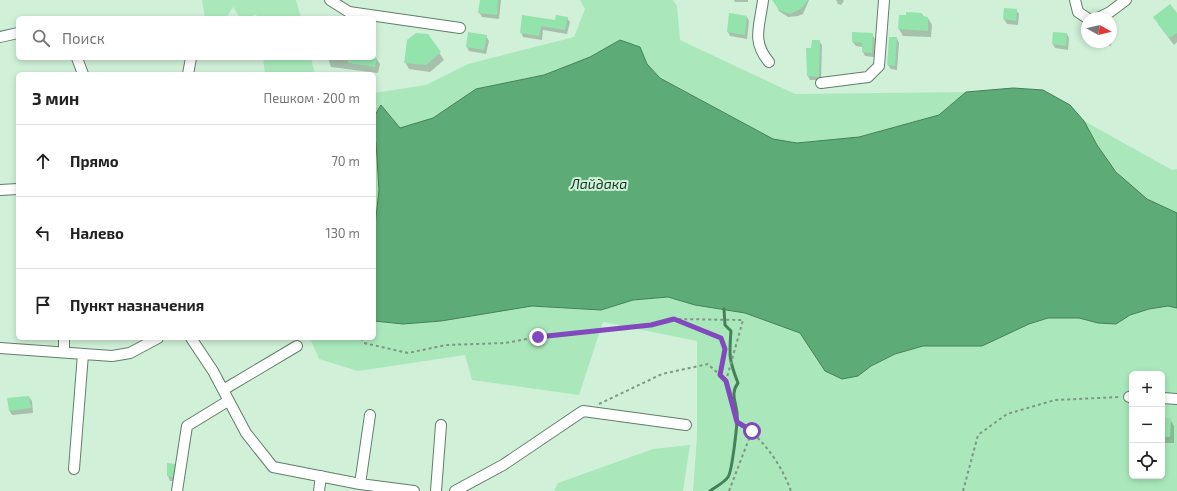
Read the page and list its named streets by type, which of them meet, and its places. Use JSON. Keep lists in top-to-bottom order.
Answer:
{
  "water": ["Лайдака"],
  "north": "right",
  "page": {
    "search": "Поиск",
    "heading": ["3 мин", "Пешком · 200 m"],
    "list": [
      ["Прямо", "70 m"],
      ["Налево", "130 m"],
      "Пункт назначения"
    ],
    "map_buttons": ["+", "−"]
  }
}
